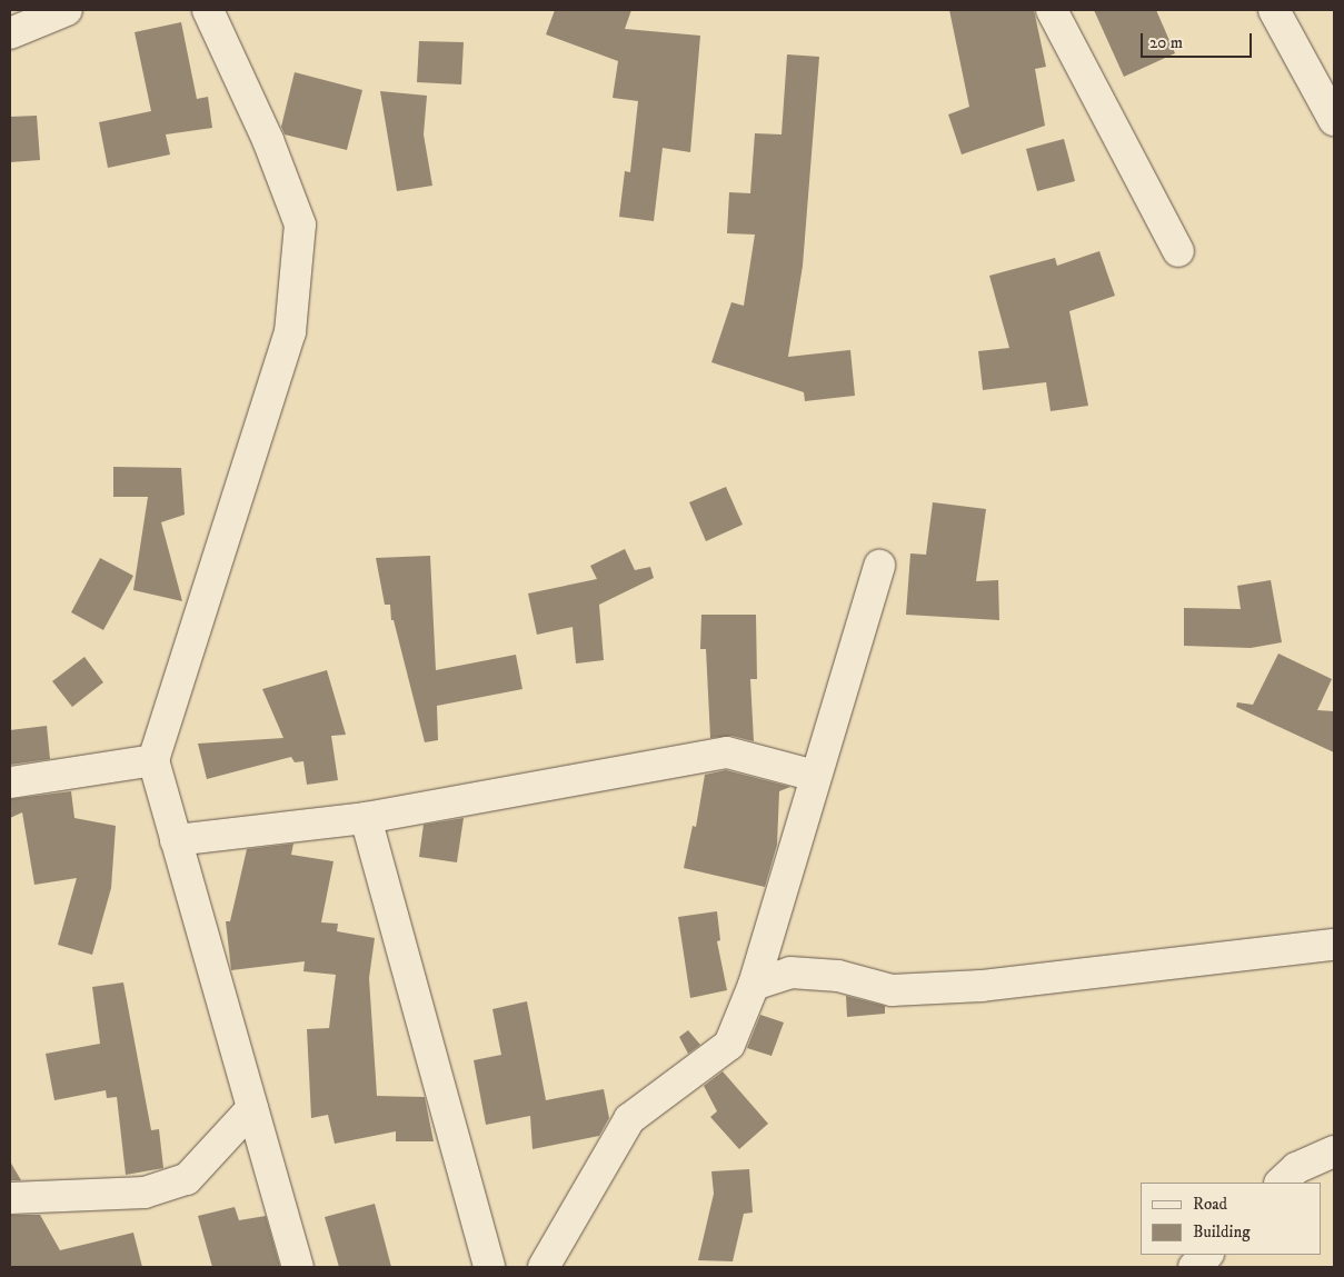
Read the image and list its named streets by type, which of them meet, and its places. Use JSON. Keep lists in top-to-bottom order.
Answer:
{
  "legend": ["Road", "Building"],
  "scale_bar": "20 m"
}
